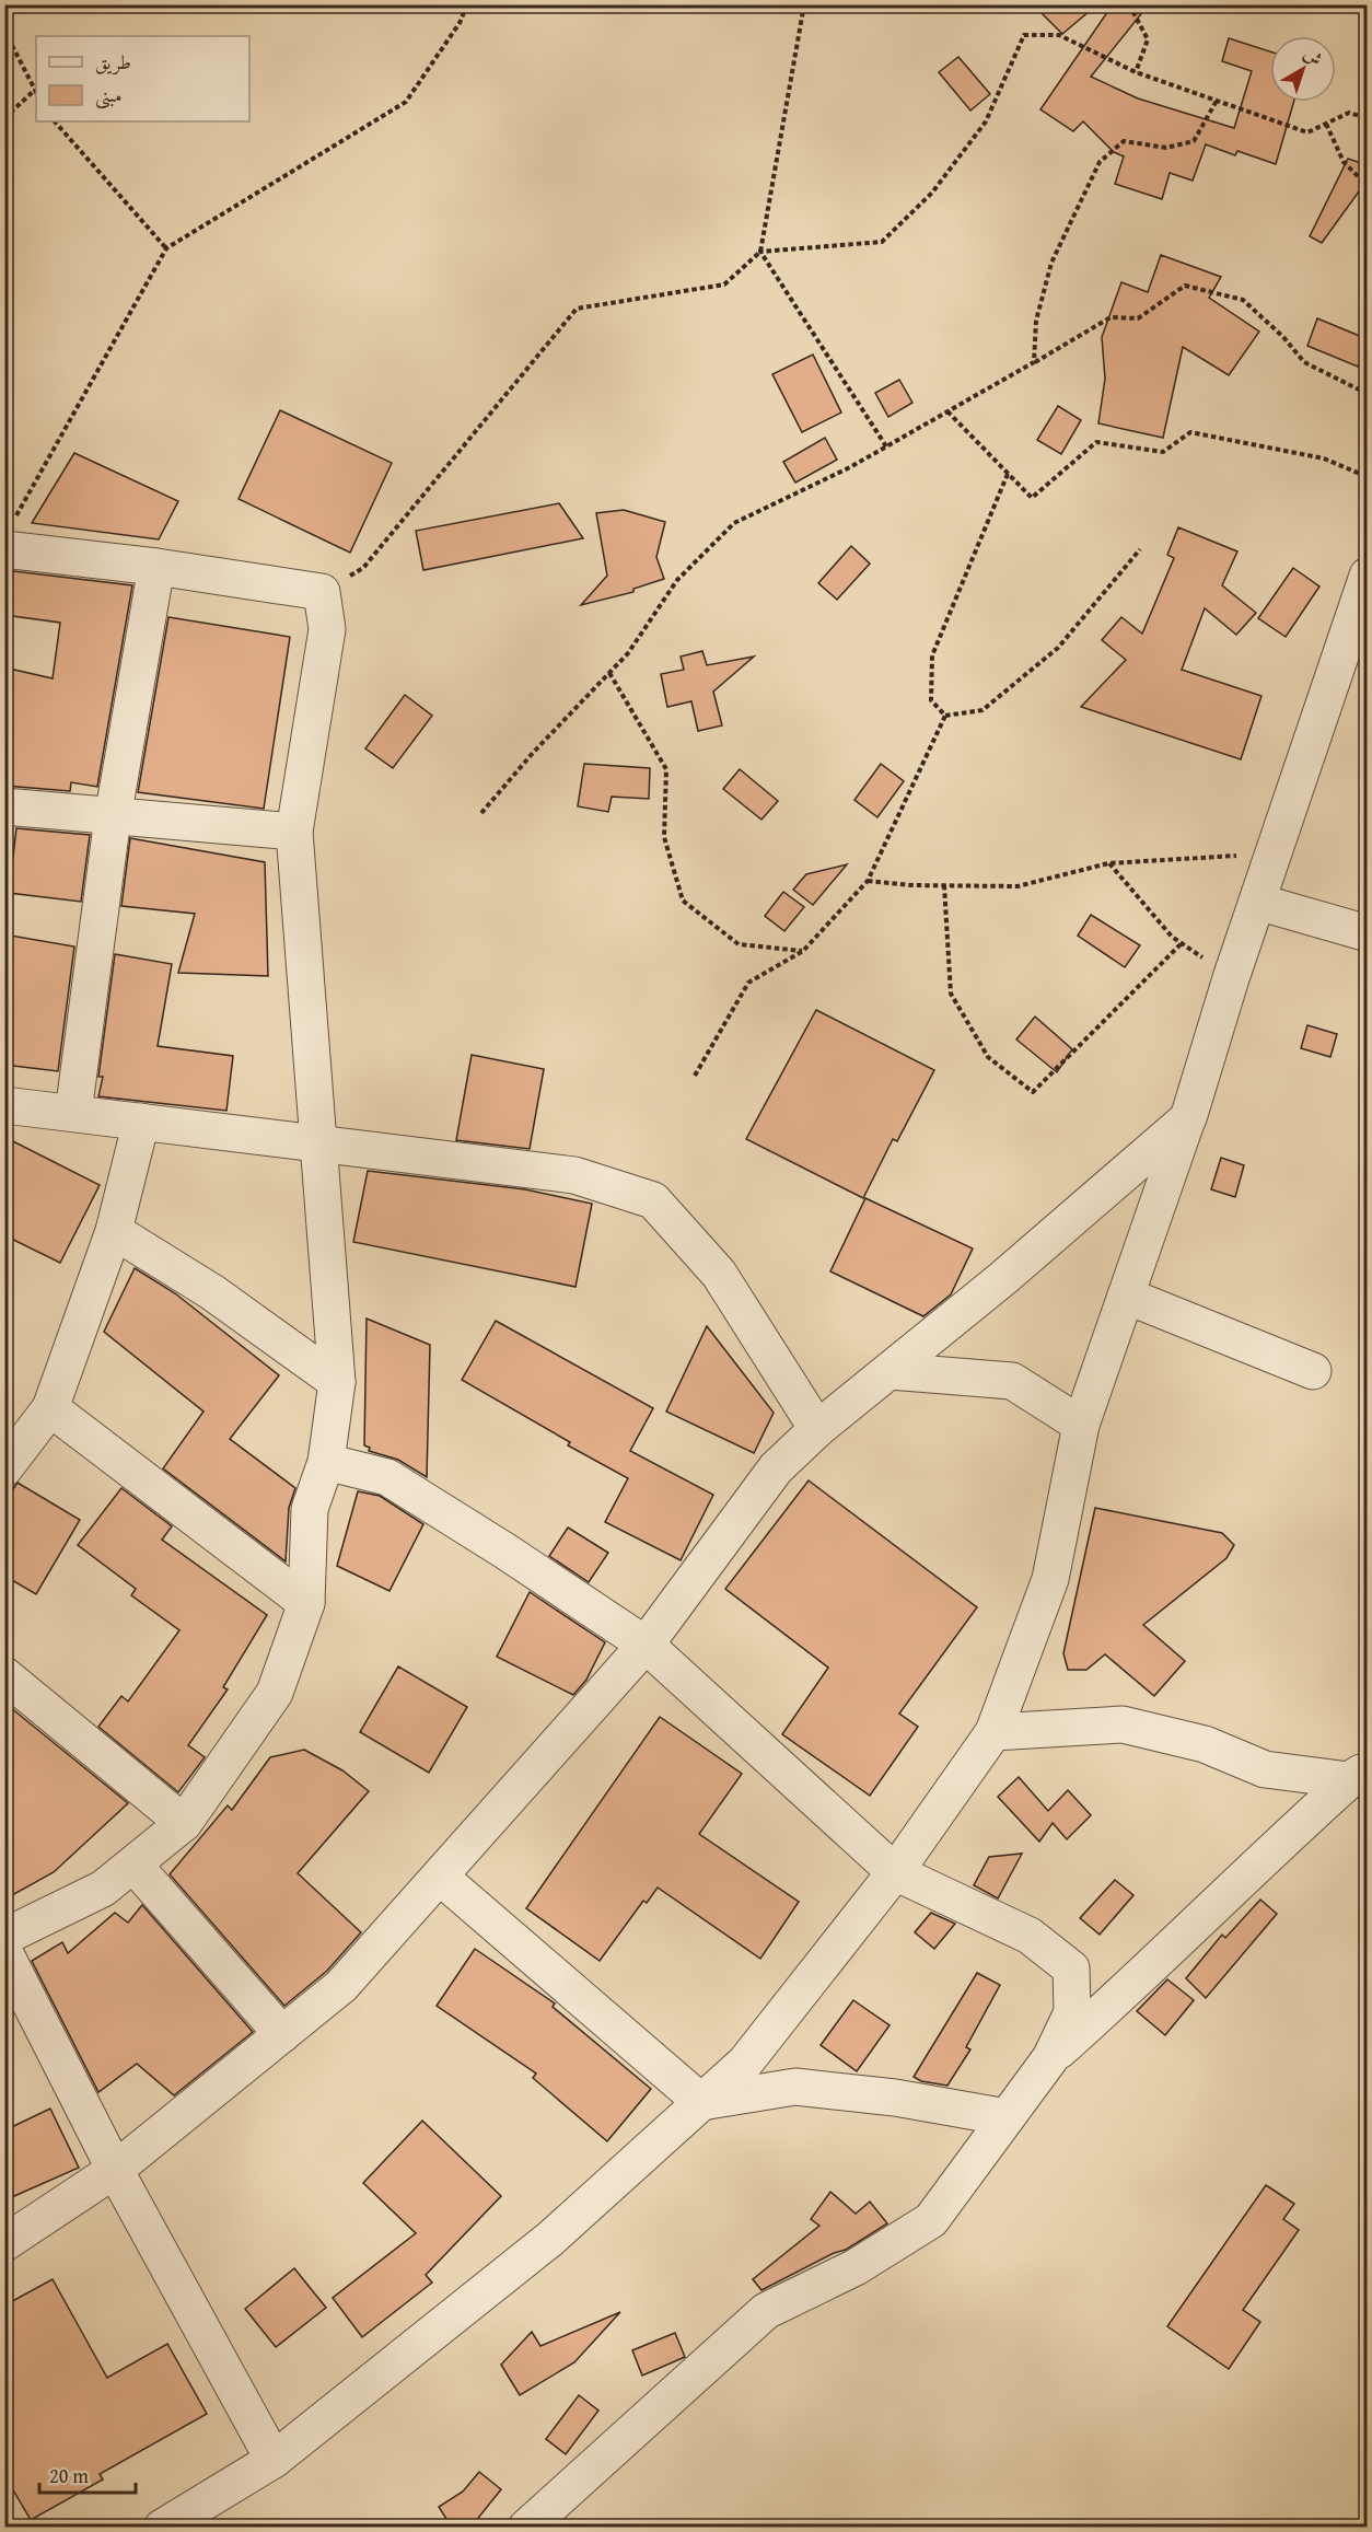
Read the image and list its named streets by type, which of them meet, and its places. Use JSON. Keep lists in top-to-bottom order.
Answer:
{
  "legend": ["طريق", "مبنى"],
  "scale_bar": "20 m",
  "north": "top right"
}
